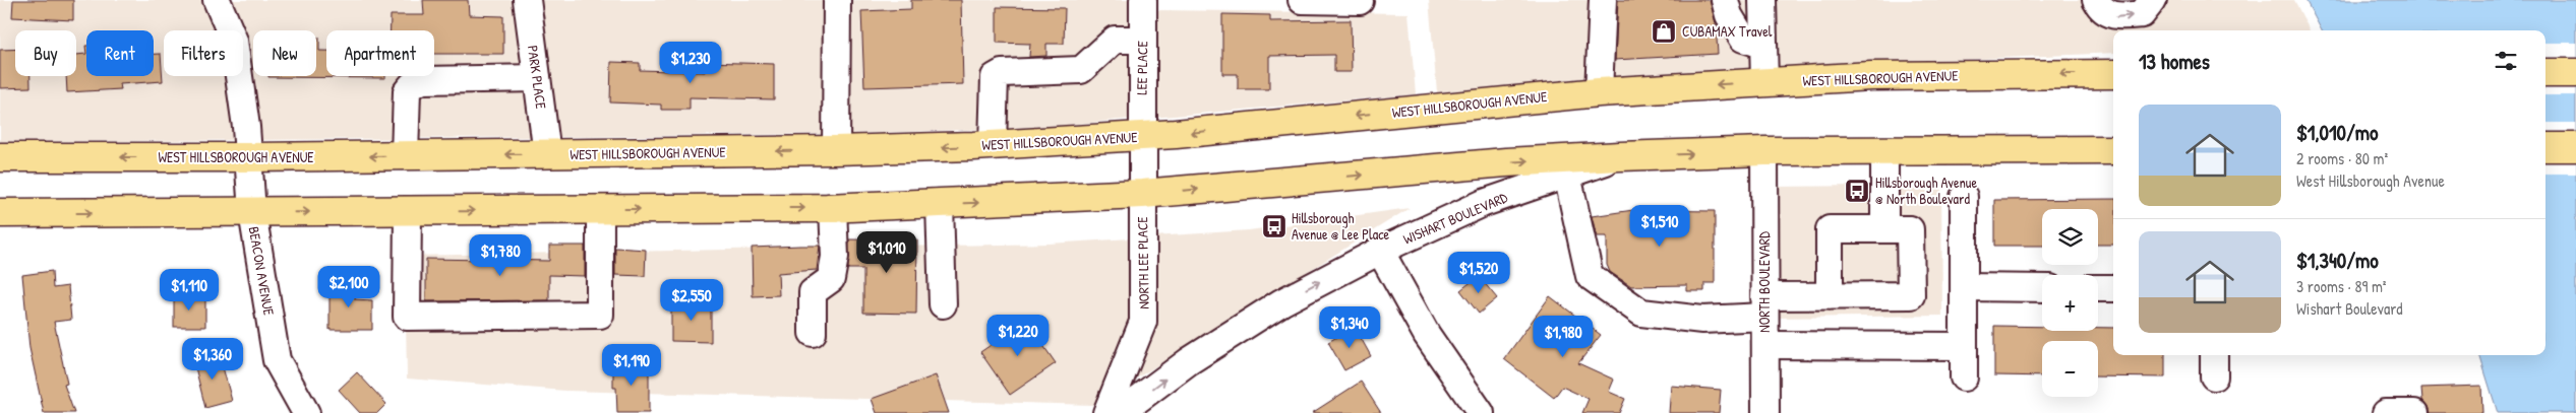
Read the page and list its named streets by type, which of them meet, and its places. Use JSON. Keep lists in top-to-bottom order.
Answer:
{
  "streets": {
    "main road": ["WEST HILLSBOROUGH AVENUE"],
    "street": [
      "LEE PLACE",
      "PARK PLACE",
      "WISHART BOULEVARD",
      "NORTH LEE PLACE",
      "BEACON AVENUE",
      "NORTH BOULEVARD"
    ]
  },
  "crossings": [
    ["LEE PLACE", "WEST HILLSBOROUGH AVENUE"],
    ["LEE PLACE", "NORTH LEE PLACE"],
    ["PARK PLACE", "WEST HILLSBOROUGH AVENUE"],
    ["WEST HILLSBOROUGH AVENUE", "NORTH LEE PLACE"],
    ["WEST HILLSBOROUGH AVENUE", "BEACON AVENUE"]
  ],
  "one_way": ["WISHART BOULEVARD"],
  "places": {
    "shop": ["CUBAMAX Travel"],
    "bus stop": ["Hillsborough Avenue @ North Boulevard", "Hillsborough Avenue @ Lee Place"]
  },
  "page": {
    "chip": [
      "Buy",
      "Rent",
      "Filters",
      "New",
      "Apartment"
    ],
    "heading": "13 homes",
    "price": [
      "$1,230",
      "$1,510",
      "$1,010",
      "$1,780",
      "$1,520",
      "$2,100",
      "$1,110",
      "$2,550",
      "$1,340",
      "$1,220",
      "$1,980",
      "$1,360",
      "$1,190"
    ],
    "list": [
      {
        "name": "$1,010/mo",
        "note": "2 rooms · 80 m² · West Hillsborough Avenue"
      },
      {
        "name": "$1,340/mo",
        "note": "3 rooms · 89 m² · Wishart Boulevard"
      }
    ],
    "map_buttons": ["+", "−"]
  }
}
